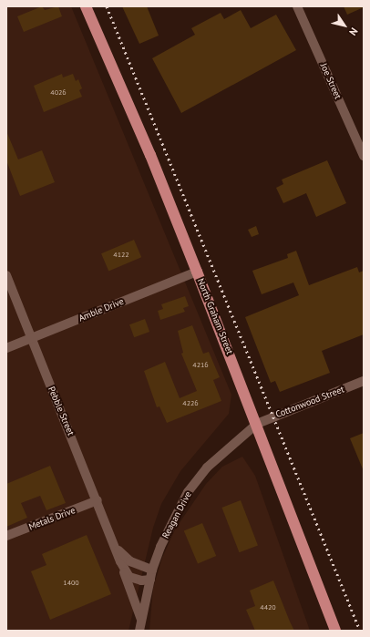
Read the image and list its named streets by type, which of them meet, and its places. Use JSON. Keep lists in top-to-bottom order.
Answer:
{
  "streets": {
    "main road": ["North Graham Street"],
    "street": [
      "Joe Street",
      "Amble Drive",
      "Cottonwood Street",
      "Pebble Street",
      "Reagan Drive",
      "Metals Drive"
    ]
  },
  "crossings": [
    ["Amble Drive", "North Graham Street"],
    ["Amble Drive", "Pebble Street"],
    ["North Graham Street", "Cottonwood Street"],
    ["North Graham Street", "Reagan Drive"],
    ["Cottonwood Street", "Reagan Drive"],
    ["Pebble Street", "Reagan Drive"],
    ["Pebble Street", "Metals Drive"]
  ],
  "house_numbers": [
    "4026",
    "4122",
    "4216",
    "4226",
    "1400",
    "4420"
  ],
  "north": "bottom right"
}
